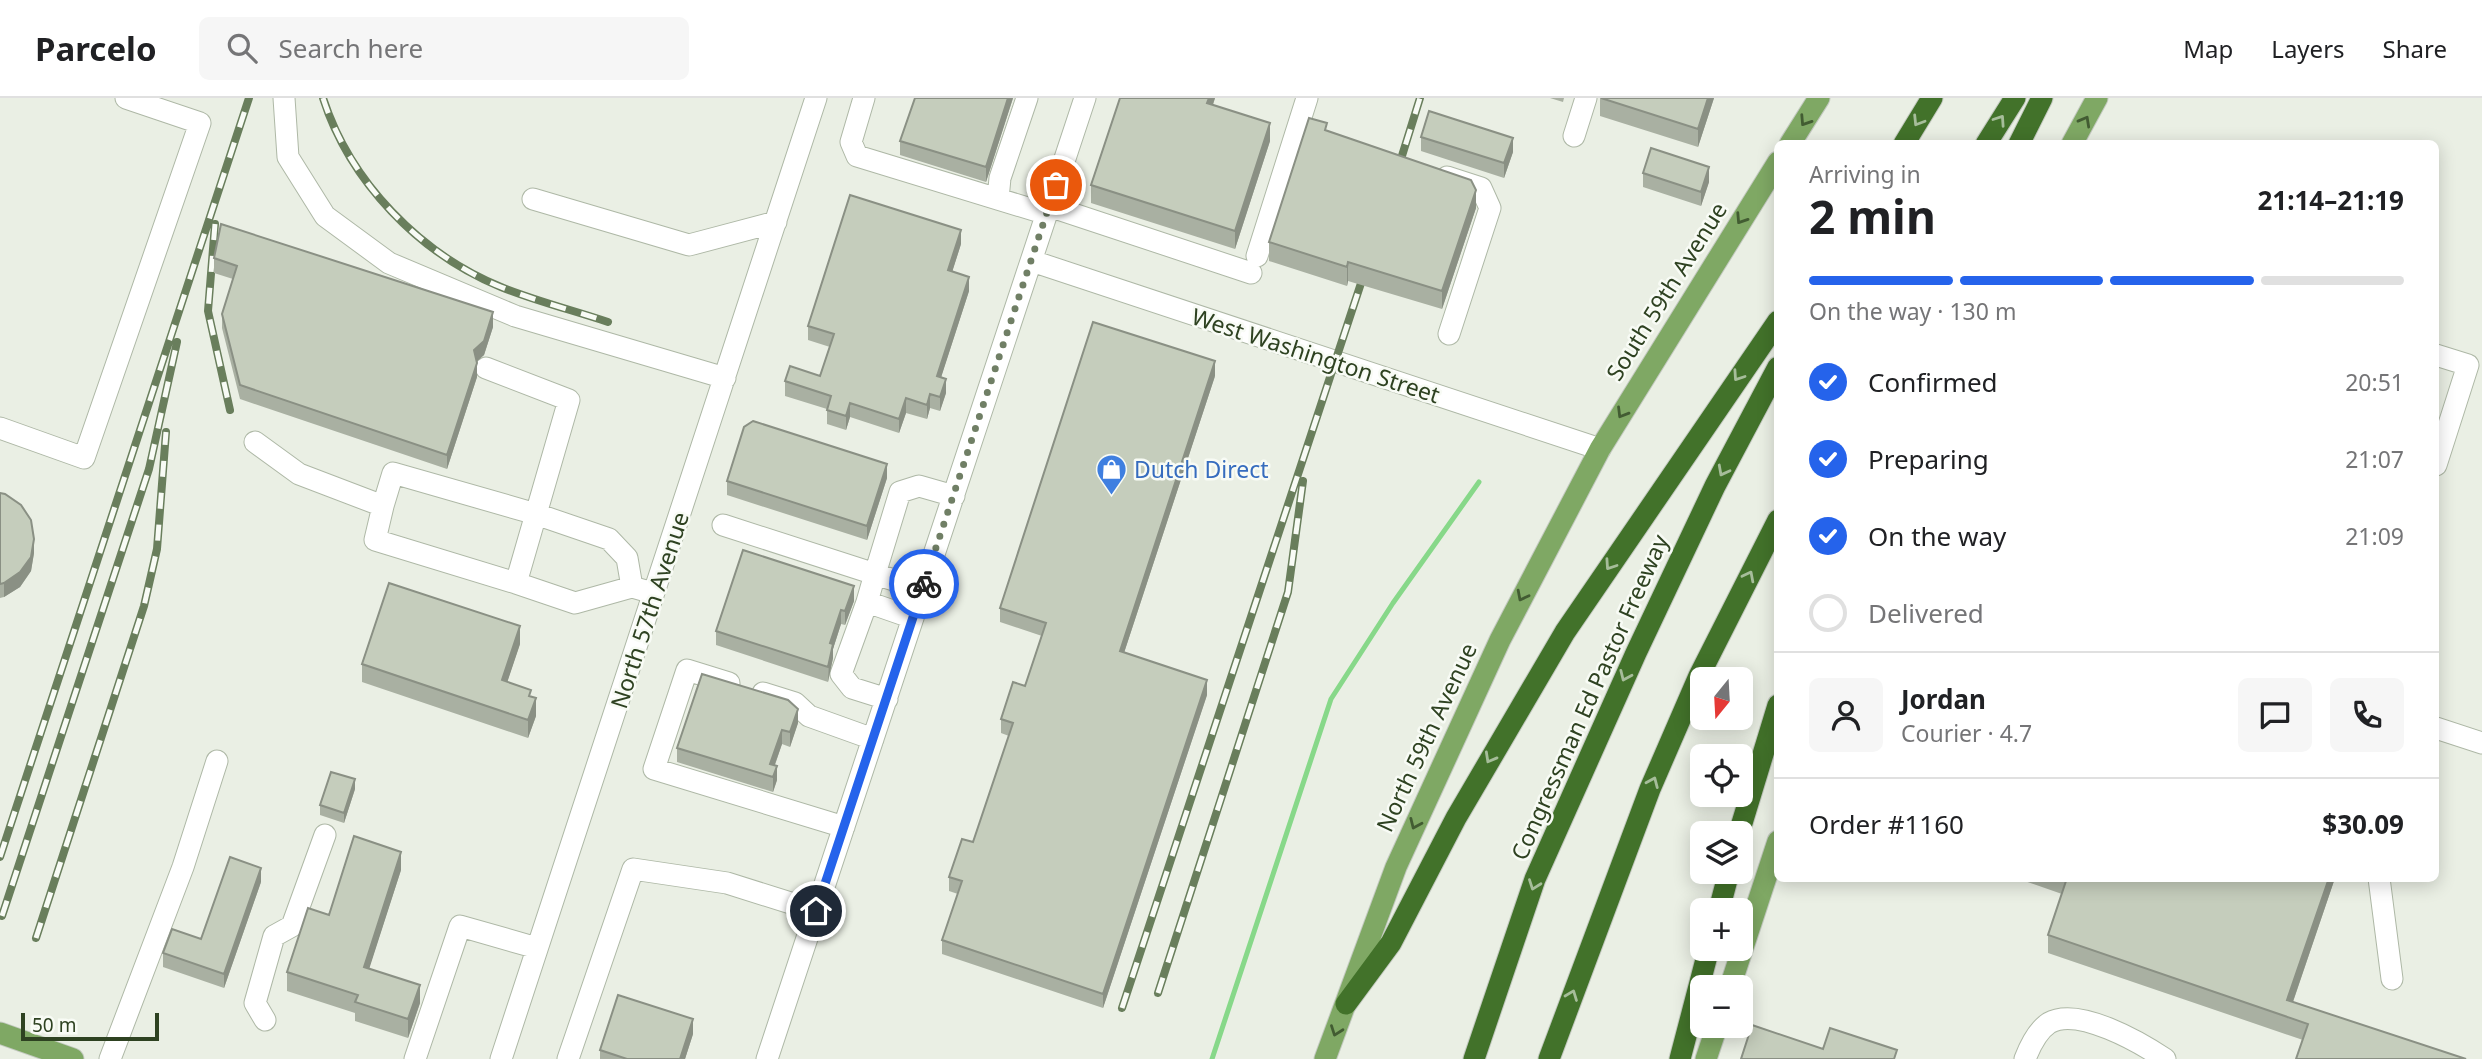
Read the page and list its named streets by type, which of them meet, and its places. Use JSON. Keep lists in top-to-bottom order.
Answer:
{
  "streets": {
    "highway": ["Congressman Ed Pastor Freeway"],
    "main road": ["South 59th Avenue", "North 59th Avenue"],
    "street": ["West Washington Street", "North 57th Avenue"]
  },
  "crossings": [
    ["South 59th Avenue", "West Washington Street"],
    ["South 59th Avenue", "North 59th Avenue"],
    ["West Washington Street", "North 59th Avenue"]
  ],
  "one_way": ["South 59th Avenue", "North 59th Avenue"],
  "places": {
    "shop": ["Dutch Direct"]
  },
  "scale_bar": "50 m",
  "north": "bottom",
  "page": {
    "header": "Parcelo",
    "search": "Search here",
    "nav": ["Map", "Layers", "Share"],
    "heading": ["2 min", "Arriving in", "21:14–21:19"],
    "panel": [
      "Jordan",
      "Courier · 4.7",
      "Order #1160",
      "$30.09"
    ],
    "bar": "On the way · 130 m",
    "list": [
      ["Confirmed", "20:51"],
      ["Preparing", "21:07"],
      ["On the way", "21:09"],
      "Delivered"
    ],
    "map_buttons": ["+", "−"],
    "scale": "50 m"
  }
}
